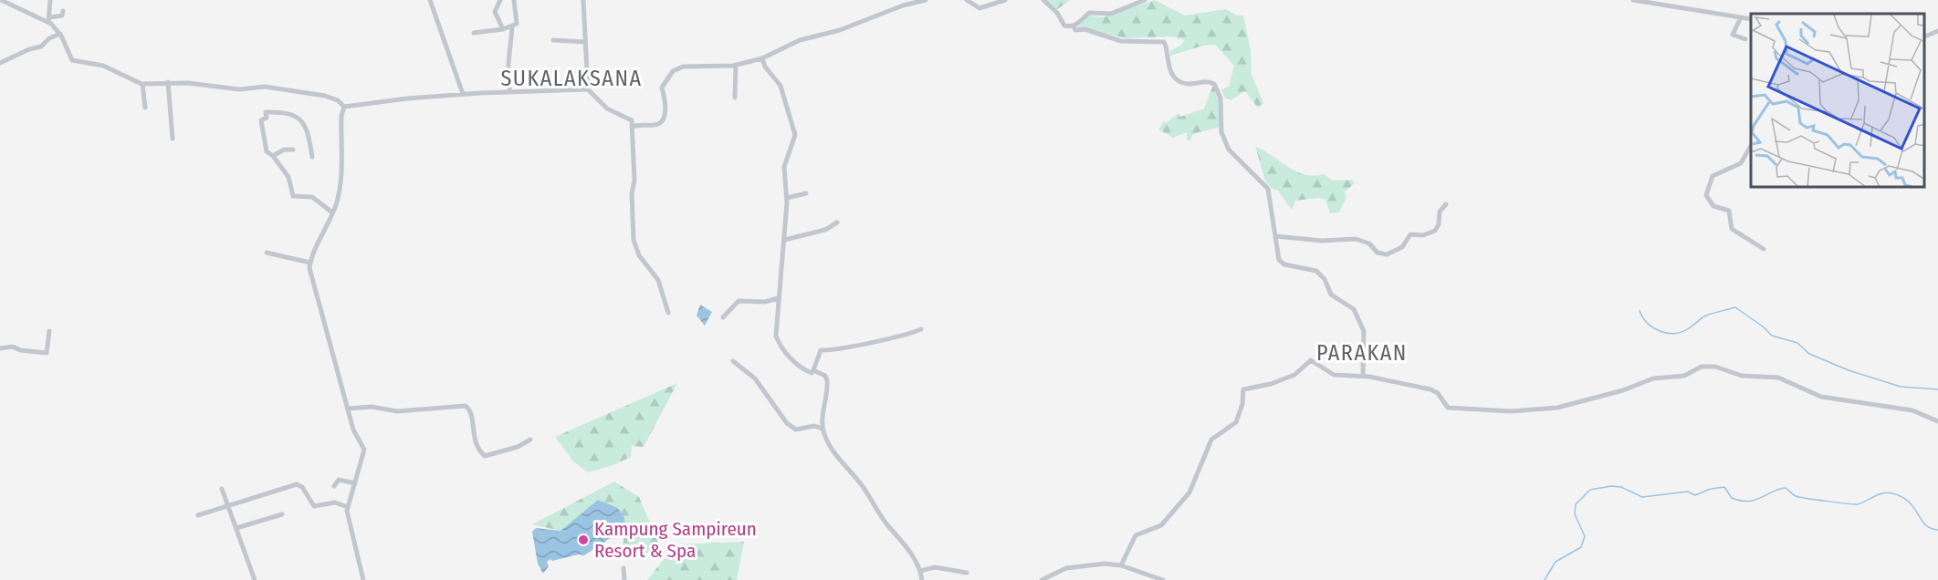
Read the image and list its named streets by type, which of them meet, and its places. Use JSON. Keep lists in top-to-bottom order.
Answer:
{
  "districts": ["SUKALAKSANA", "PARAKAN"],
  "places": ["Kampung Sampireun Resort & Spa"]
}
